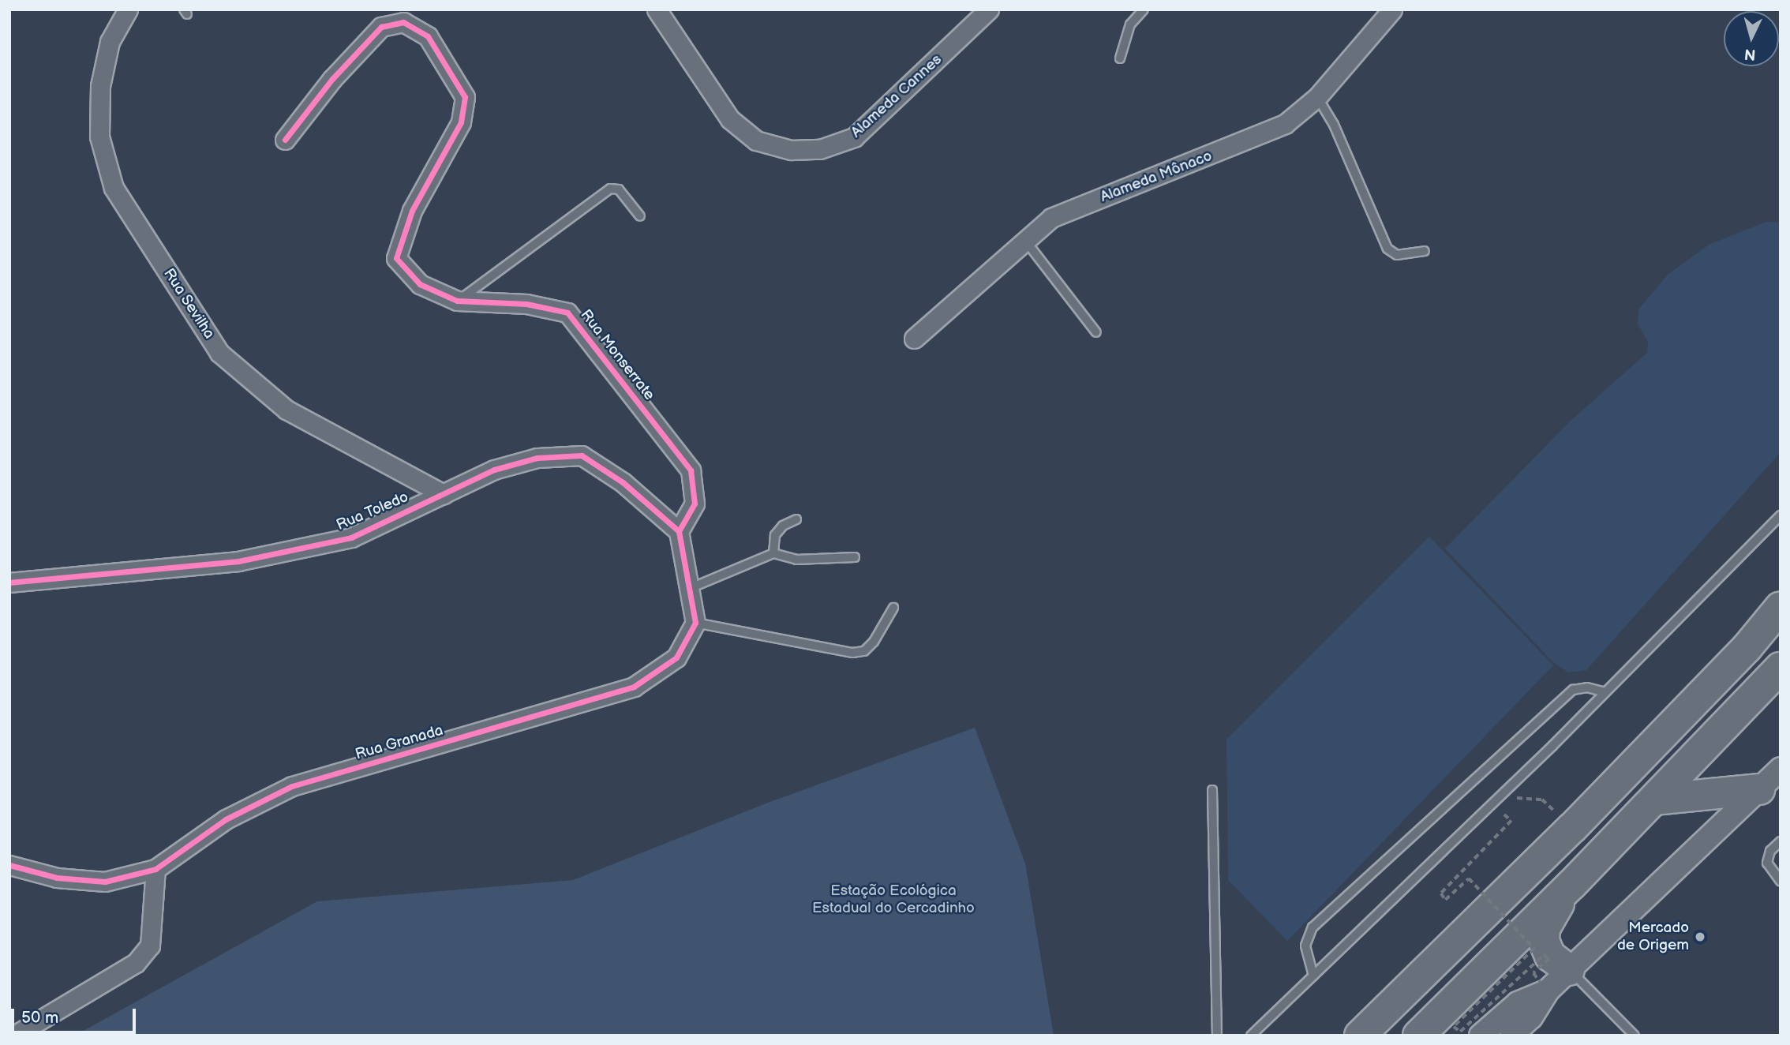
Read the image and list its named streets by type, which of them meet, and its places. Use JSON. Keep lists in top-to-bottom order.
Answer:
{
  "streets": {
    "street": [
      "Alameda Cannes",
      "Alameda Mônaco",
      "Rua Sevilha",
      "Rua Monserrate",
      "Rua Toledo",
      "Rua Granada"
    ]
  },
  "crossings": [
    ["Rua Sevilha", "Rua Toledo"],
    ["Rua Monserrate", "Rua Toledo"]
  ],
  "parks": ["Estação Ecológica Estadual do Cercadinho"],
  "places": ["Mercado de Origem"],
  "scale_bar": "50 m",
  "north": "bottom"
}
